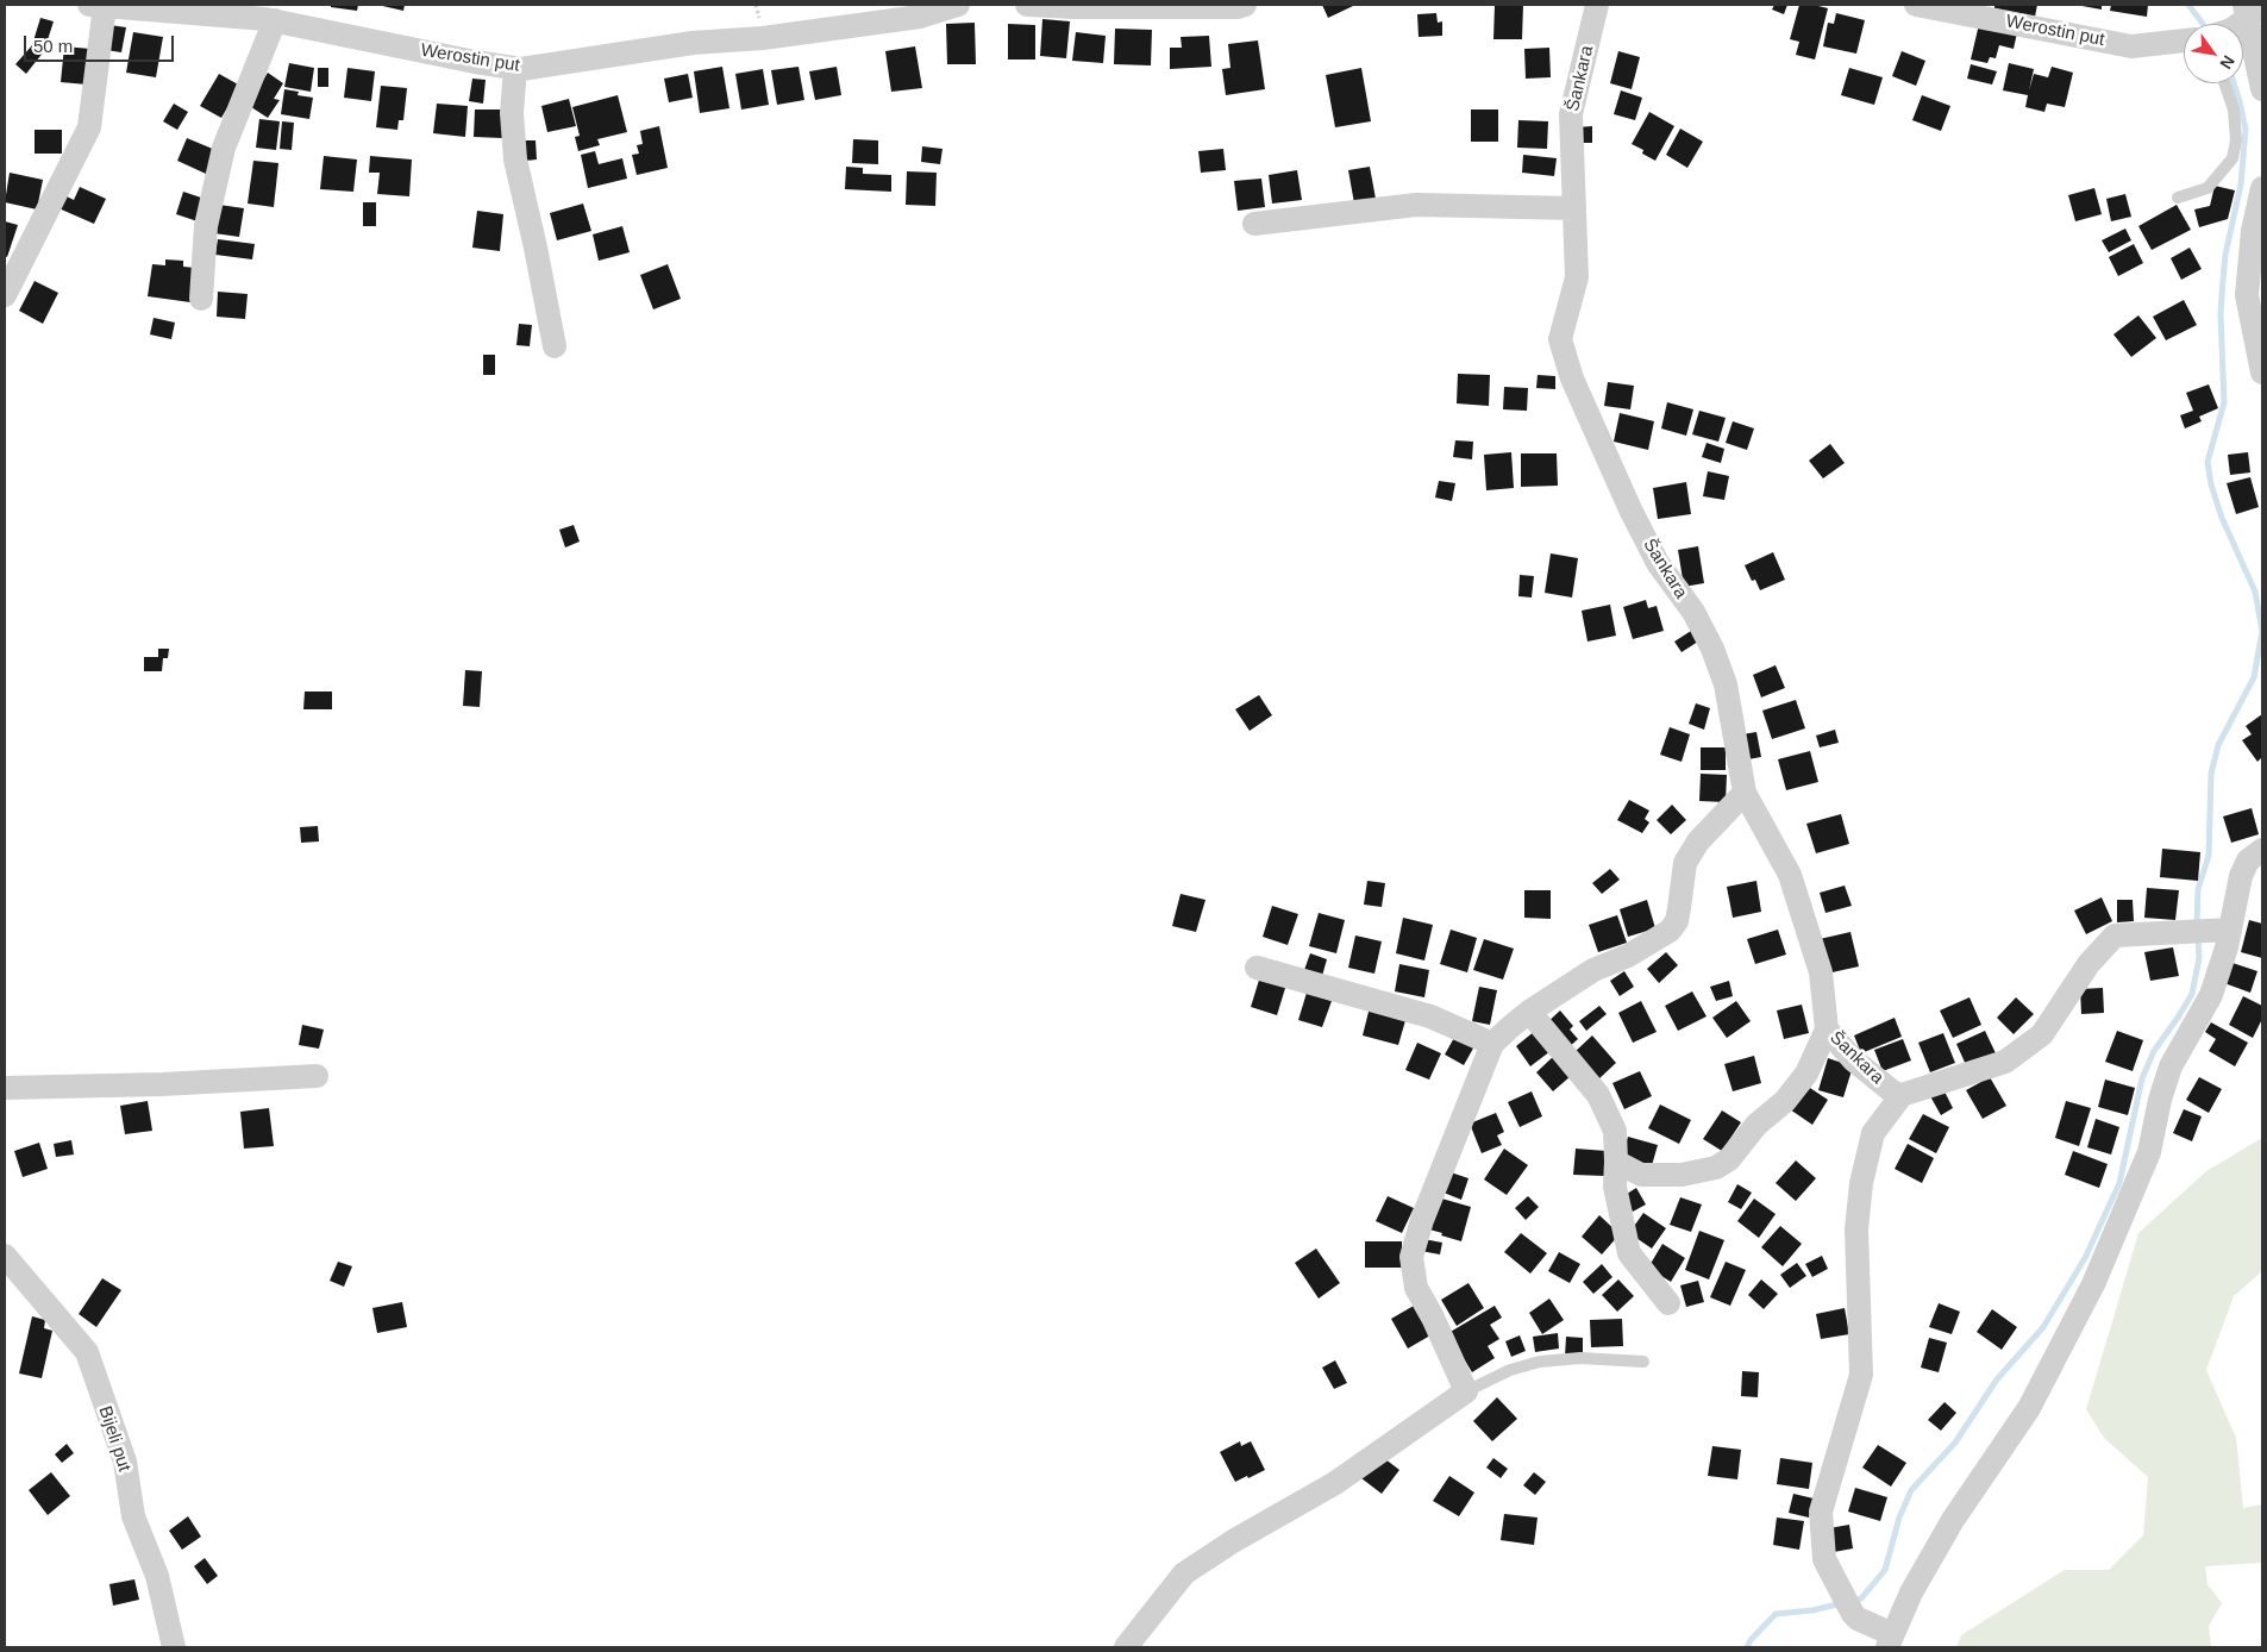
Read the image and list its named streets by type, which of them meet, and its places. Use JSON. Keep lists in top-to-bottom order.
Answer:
{
  "streets": {
    "street": ["Werostin put", "Šankara", "Bijeli put"]
  },
  "scale_bar": "50 m",
  "north": "bottom right"
}
